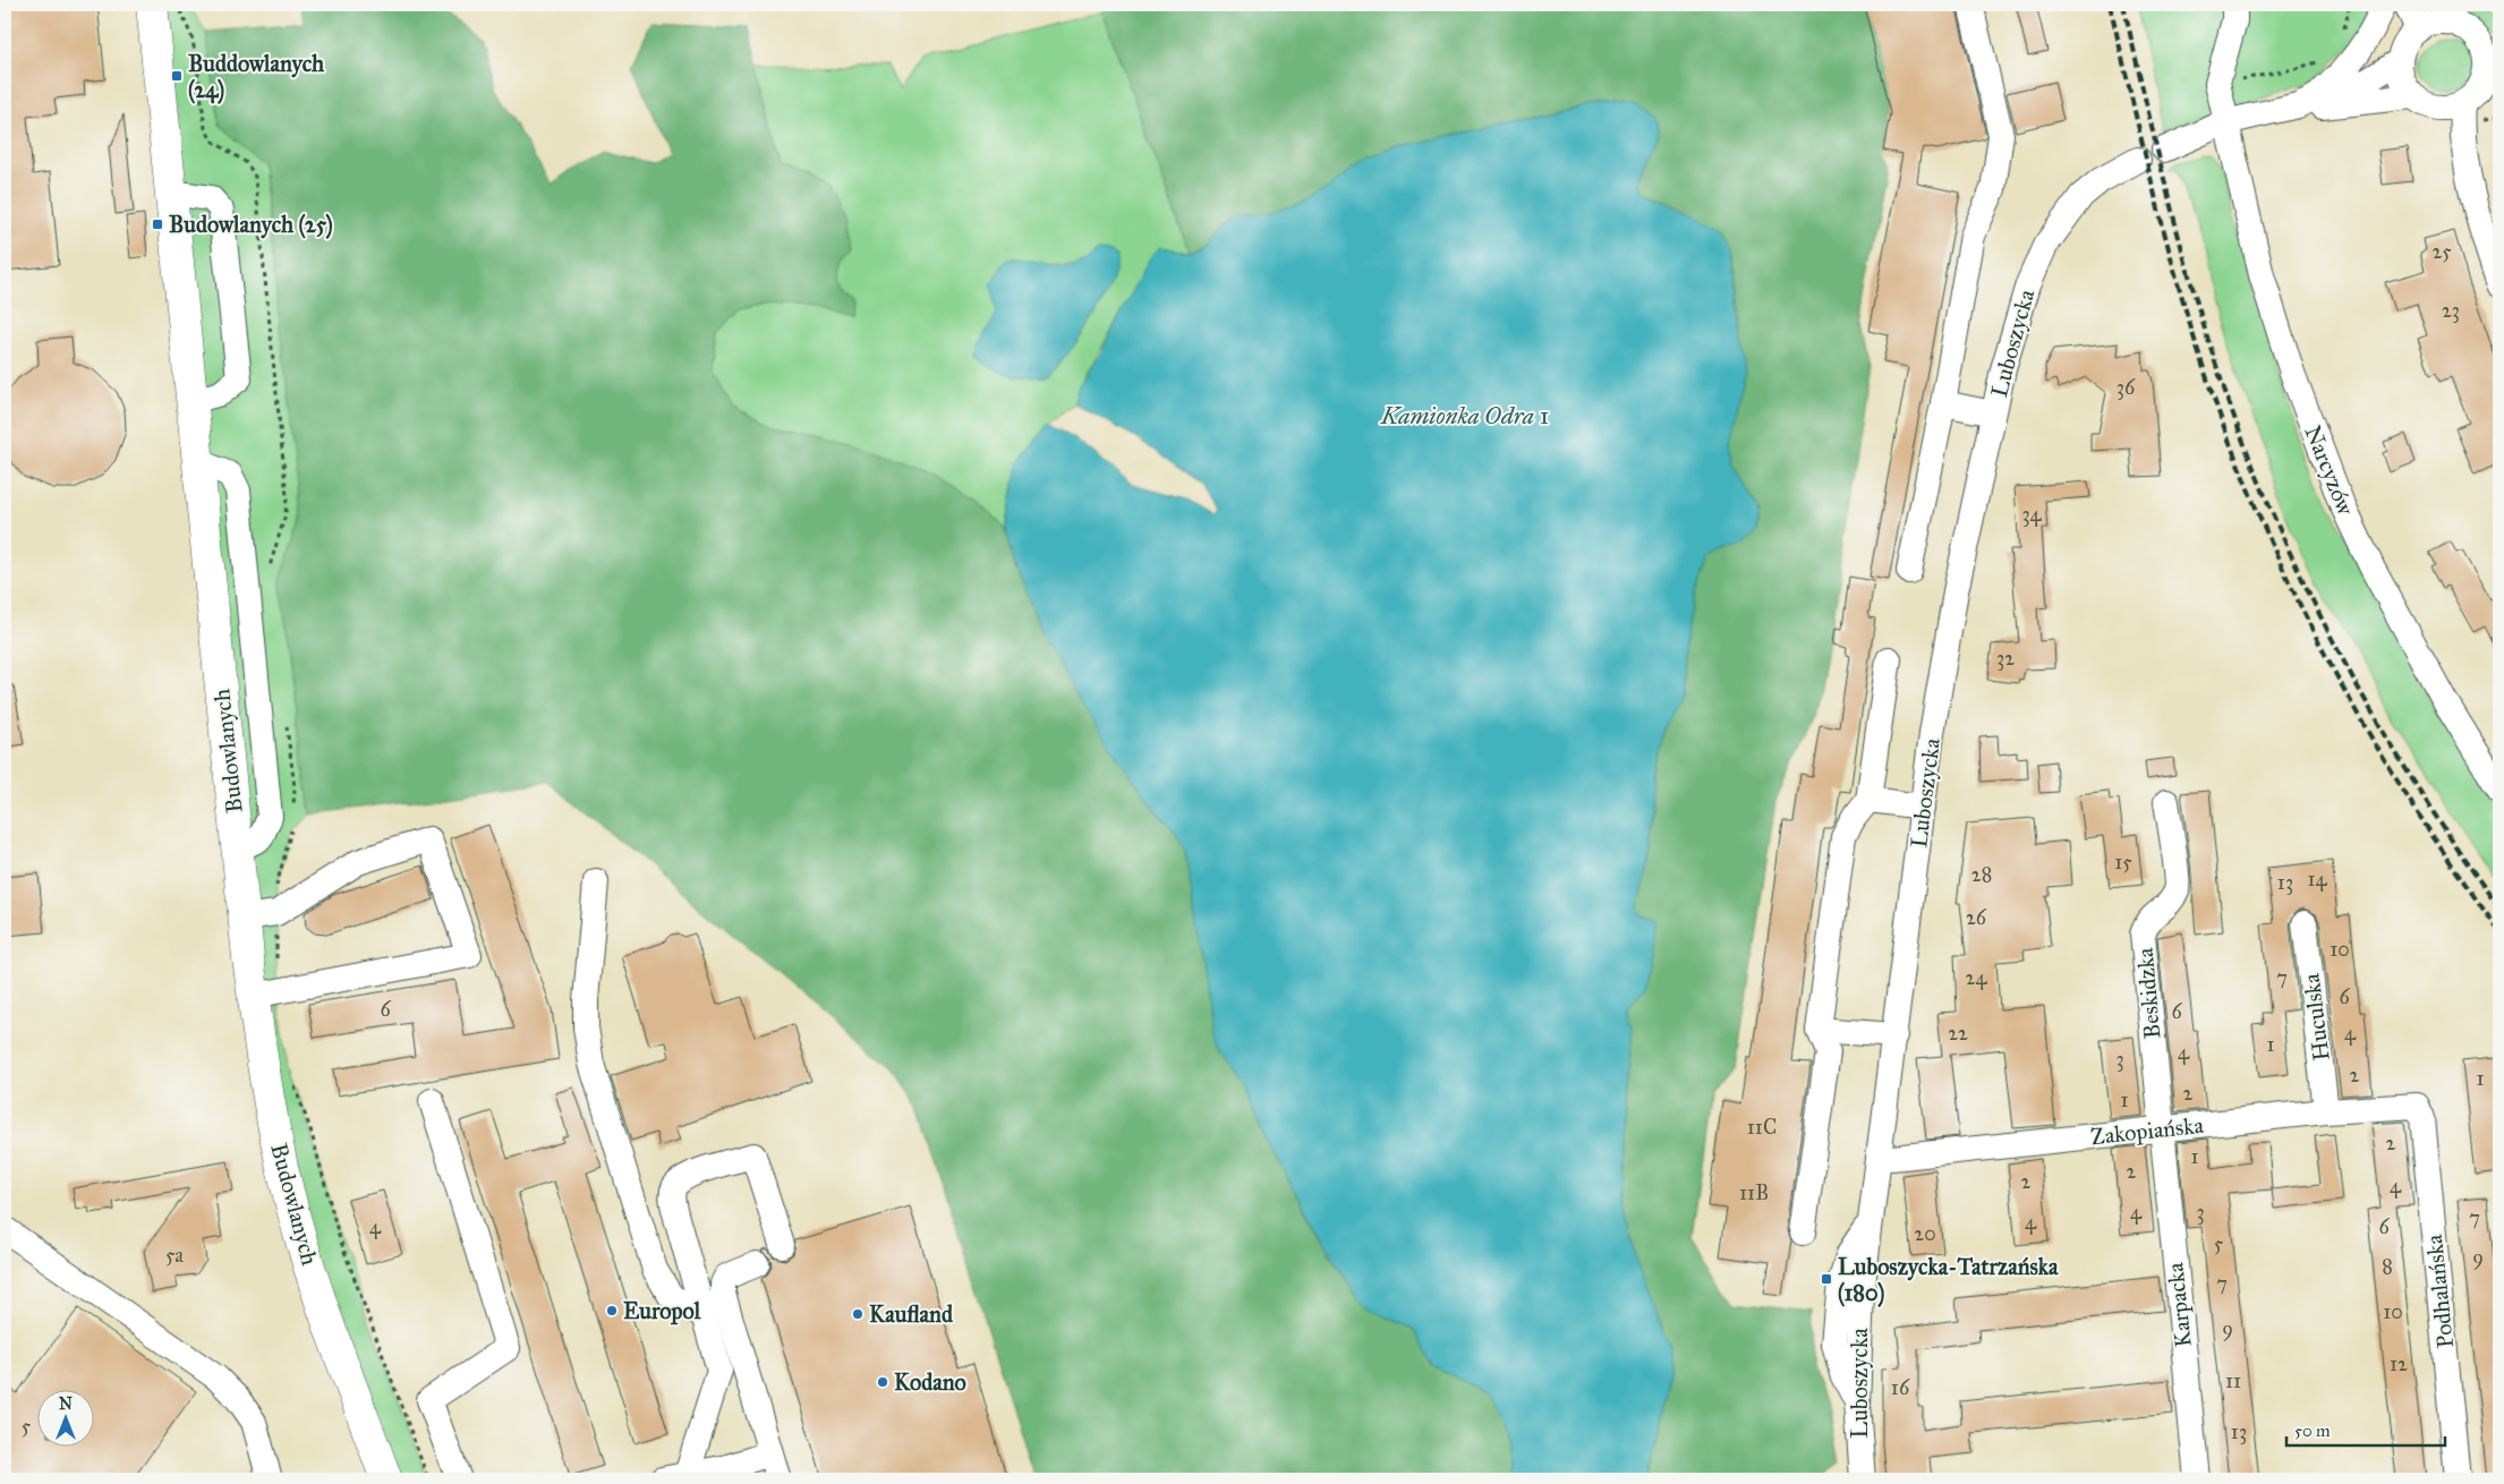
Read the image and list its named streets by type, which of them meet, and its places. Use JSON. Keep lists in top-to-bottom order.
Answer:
{
  "streets": {
    "main road": ["Budowlanych"],
    "street": [
      "Luboszycka",
      "Narcyzów",
      "Beskidzka",
      "Huculska",
      "Zakopiańska",
      "Podhalańska",
      "Karpacka"
    ]
  },
  "crossings": [
    ["Luboszycka", "Zakopiańska"],
    ["Beskidzka", "Zakopiańska"],
    ["Beskidzka", "Karpacka"],
    ["Huculska", "Zakopiańska"],
    ["Zakopiańska", "Podhalańska"],
    ["Zakopiańska", "Karpacka"]
  ],
  "water": ["Kamionka Odra 1"],
  "places": {
    "transit": ["Buddowlanych (24)", "Budowlanych (25)", "Luboszycka-Tatrzańska (180)"],
    "other": ["Europol", "Kaufland", "Kodano"]
  },
  "house_numbers": [
    "25",
    "23",
    "36",
    "34",
    "32",
    "15",
    "28",
    "14",
    "13",
    "26",
    "10",
    "24",
    "7",
    "6",
    "6",
    "6",
    "22",
    "4",
    "1",
    "4",
    "3",
    "2",
    "1",
    "2",
    "1",
    "11C",
    "2",
    "1",
    "2",
    "2",
    "4",
    "11B",
    "4",
    "3",
    "7",
    "4",
    "4",
    "6",
    "20",
    "5",
    "5a",
    "9",
    "8",
    "7",
    "10",
    "9",
    "12",
    "11",
    "16",
    "5",
    "13"
  ],
  "scale_bar": "50 m",
  "north": "top"
}
